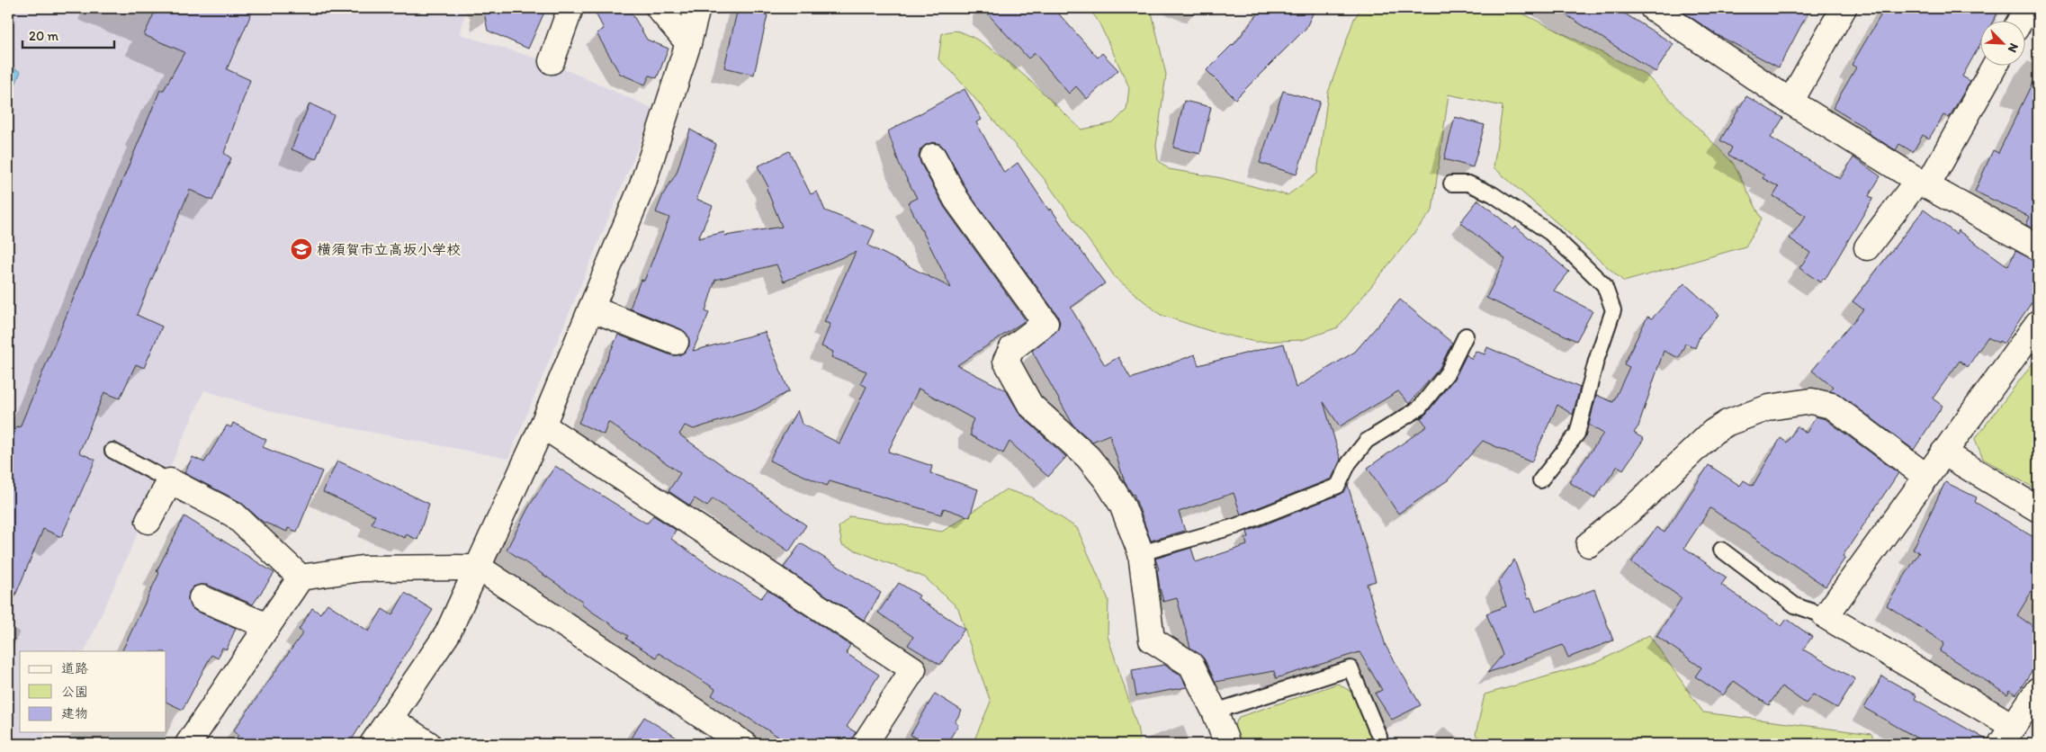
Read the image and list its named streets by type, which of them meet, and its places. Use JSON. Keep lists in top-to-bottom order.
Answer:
{
  "places": {
    "school or university": ["横須賀市立高坂小学校"]
  },
  "legend": ["道路", "公園", "建物"],
  "scale_bar": "20 m",
  "north": "bottom right"
}
